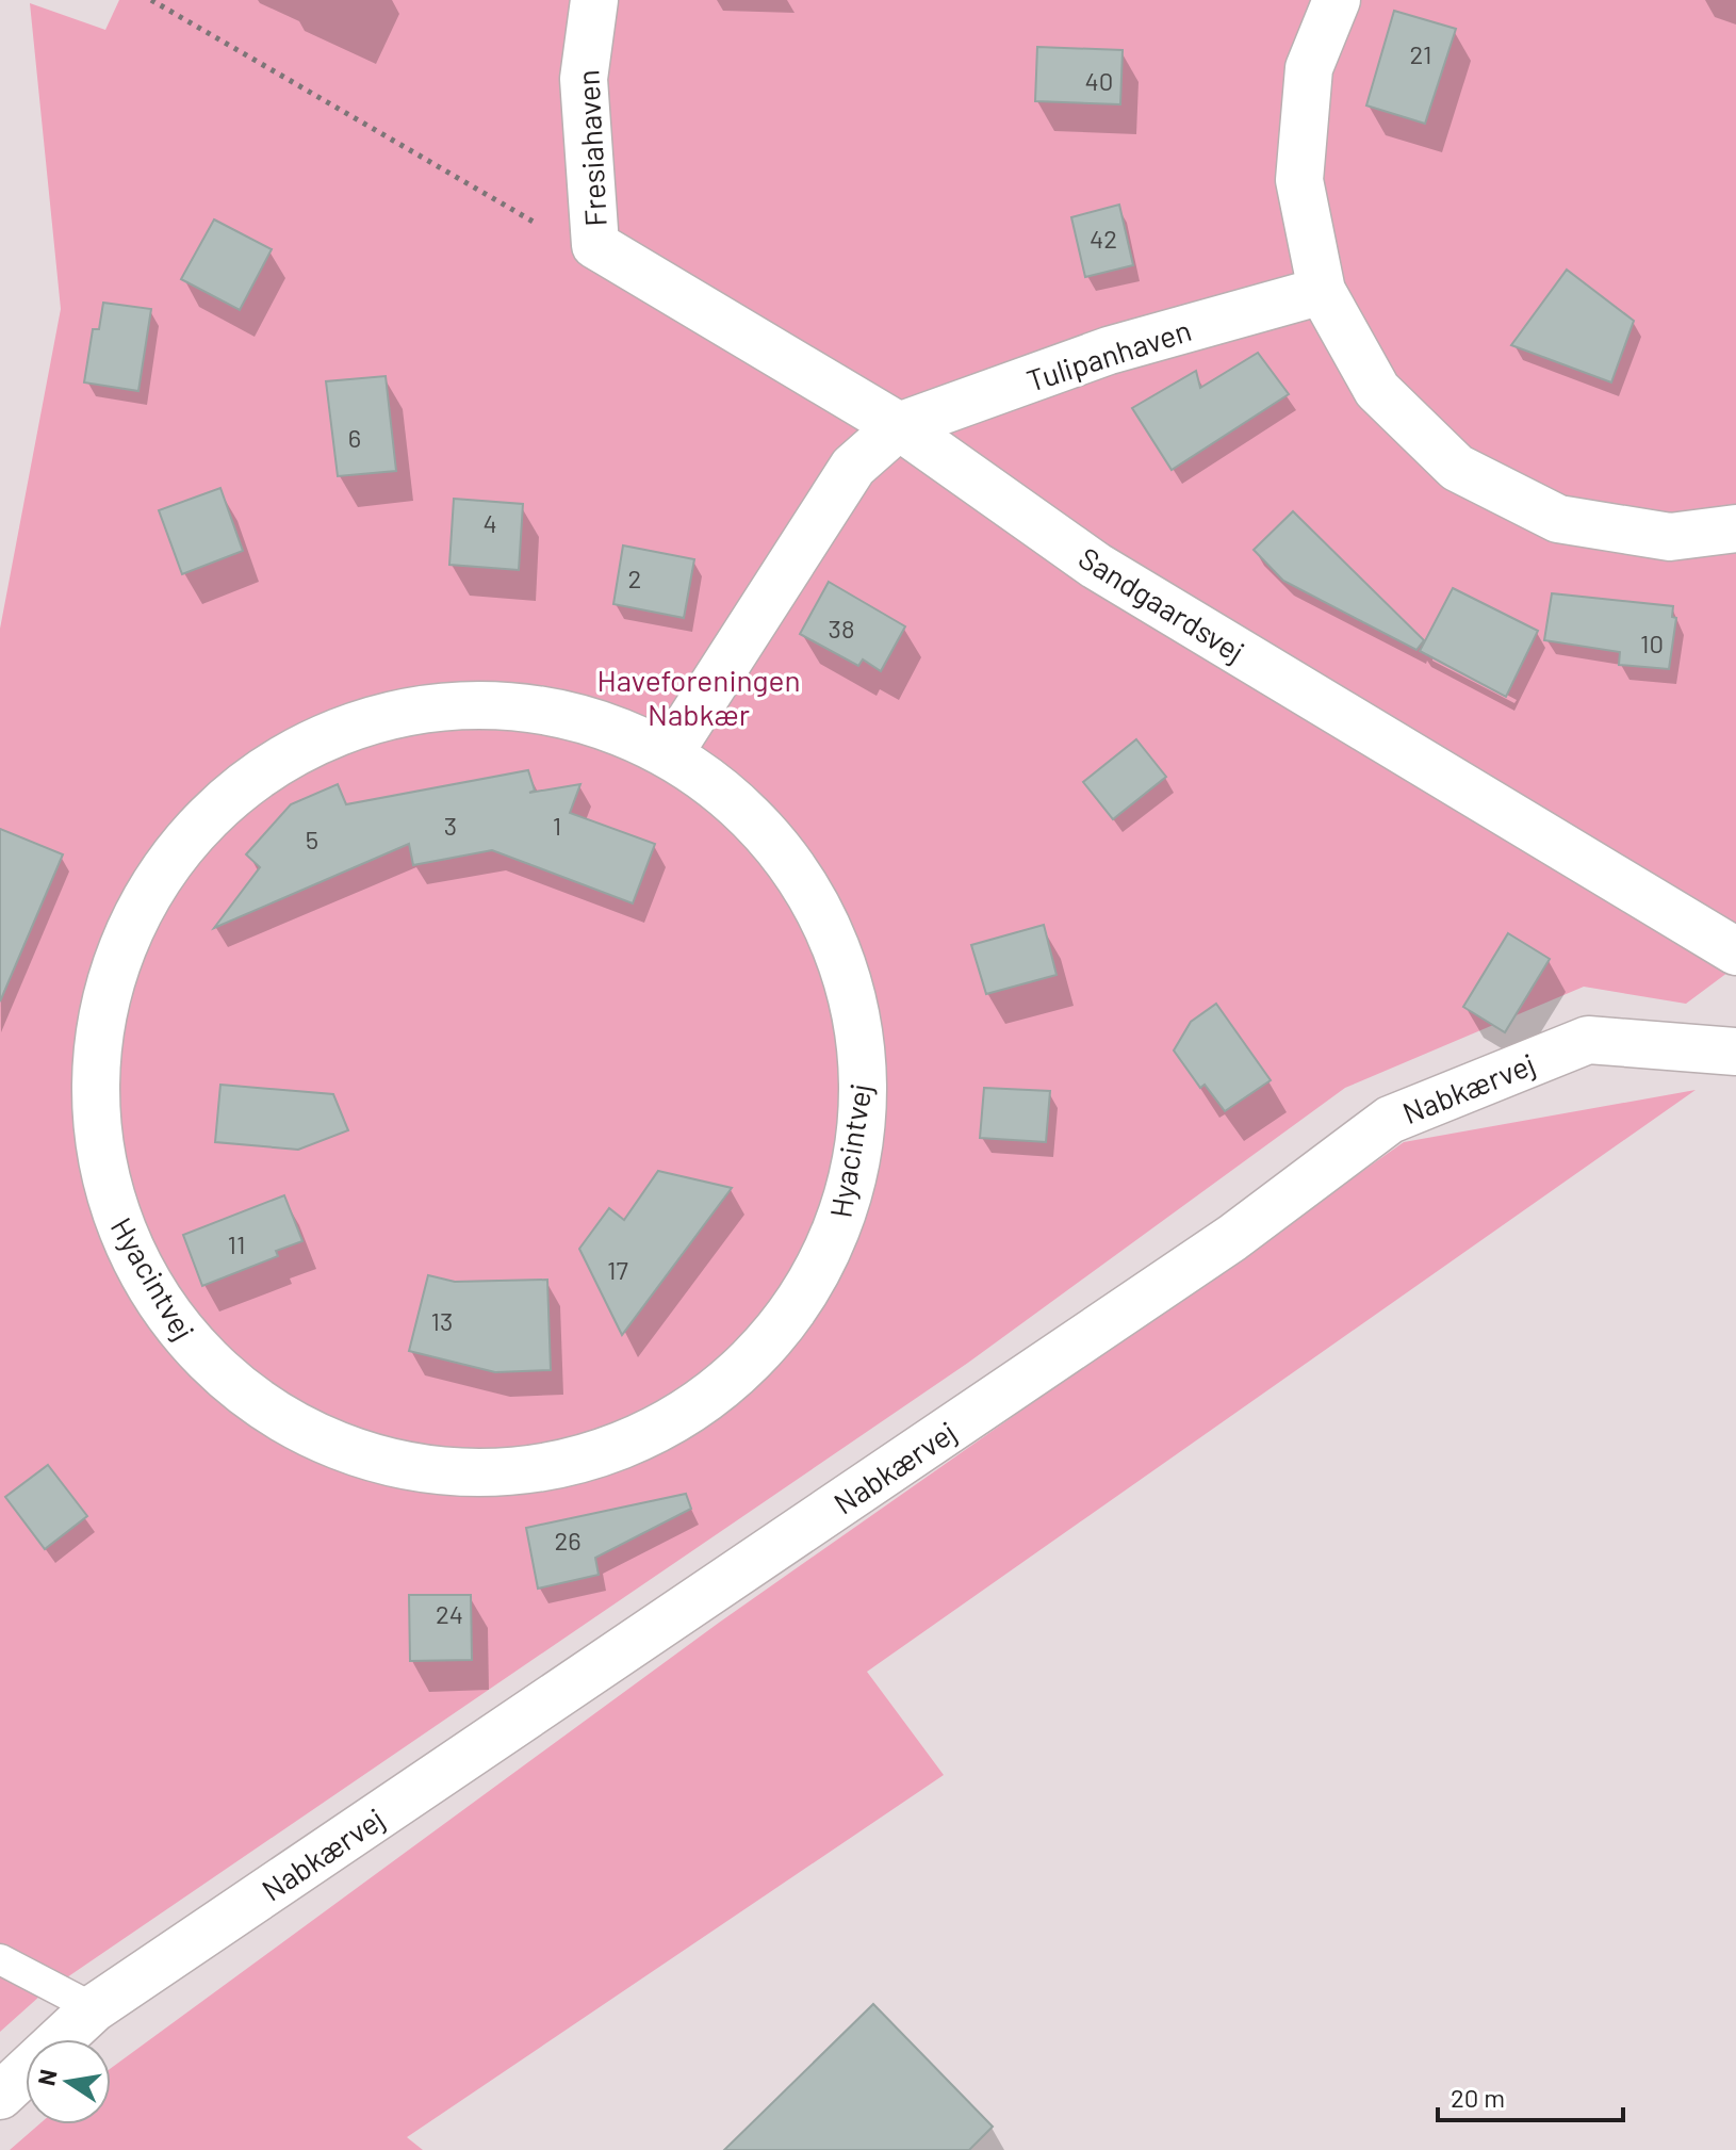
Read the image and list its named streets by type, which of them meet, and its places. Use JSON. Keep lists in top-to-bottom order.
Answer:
{
  "streets": {
    "street": [
      "Fresiahaven",
      "Tulipanhaven",
      "Sandgaardsvej",
      "Nabkærvej",
      "Hyacintvej"
    ]
  },
  "crossings": [
    ["Fresiahaven", "Sandgaardsvej"],
    ["Tulipanhaven", "Sandgaardsvej"]
  ],
  "parks": ["Haveforeningen Nabkær"],
  "house_numbers": [
    "21",
    "40",
    "42",
    "6",
    "4",
    "2",
    "38",
    "10",
    "3",
    "1",
    "5",
    "11",
    "17",
    "13",
    "26",
    "24"
  ],
  "scale_bar": "20 m",
  "north": "left"
}
